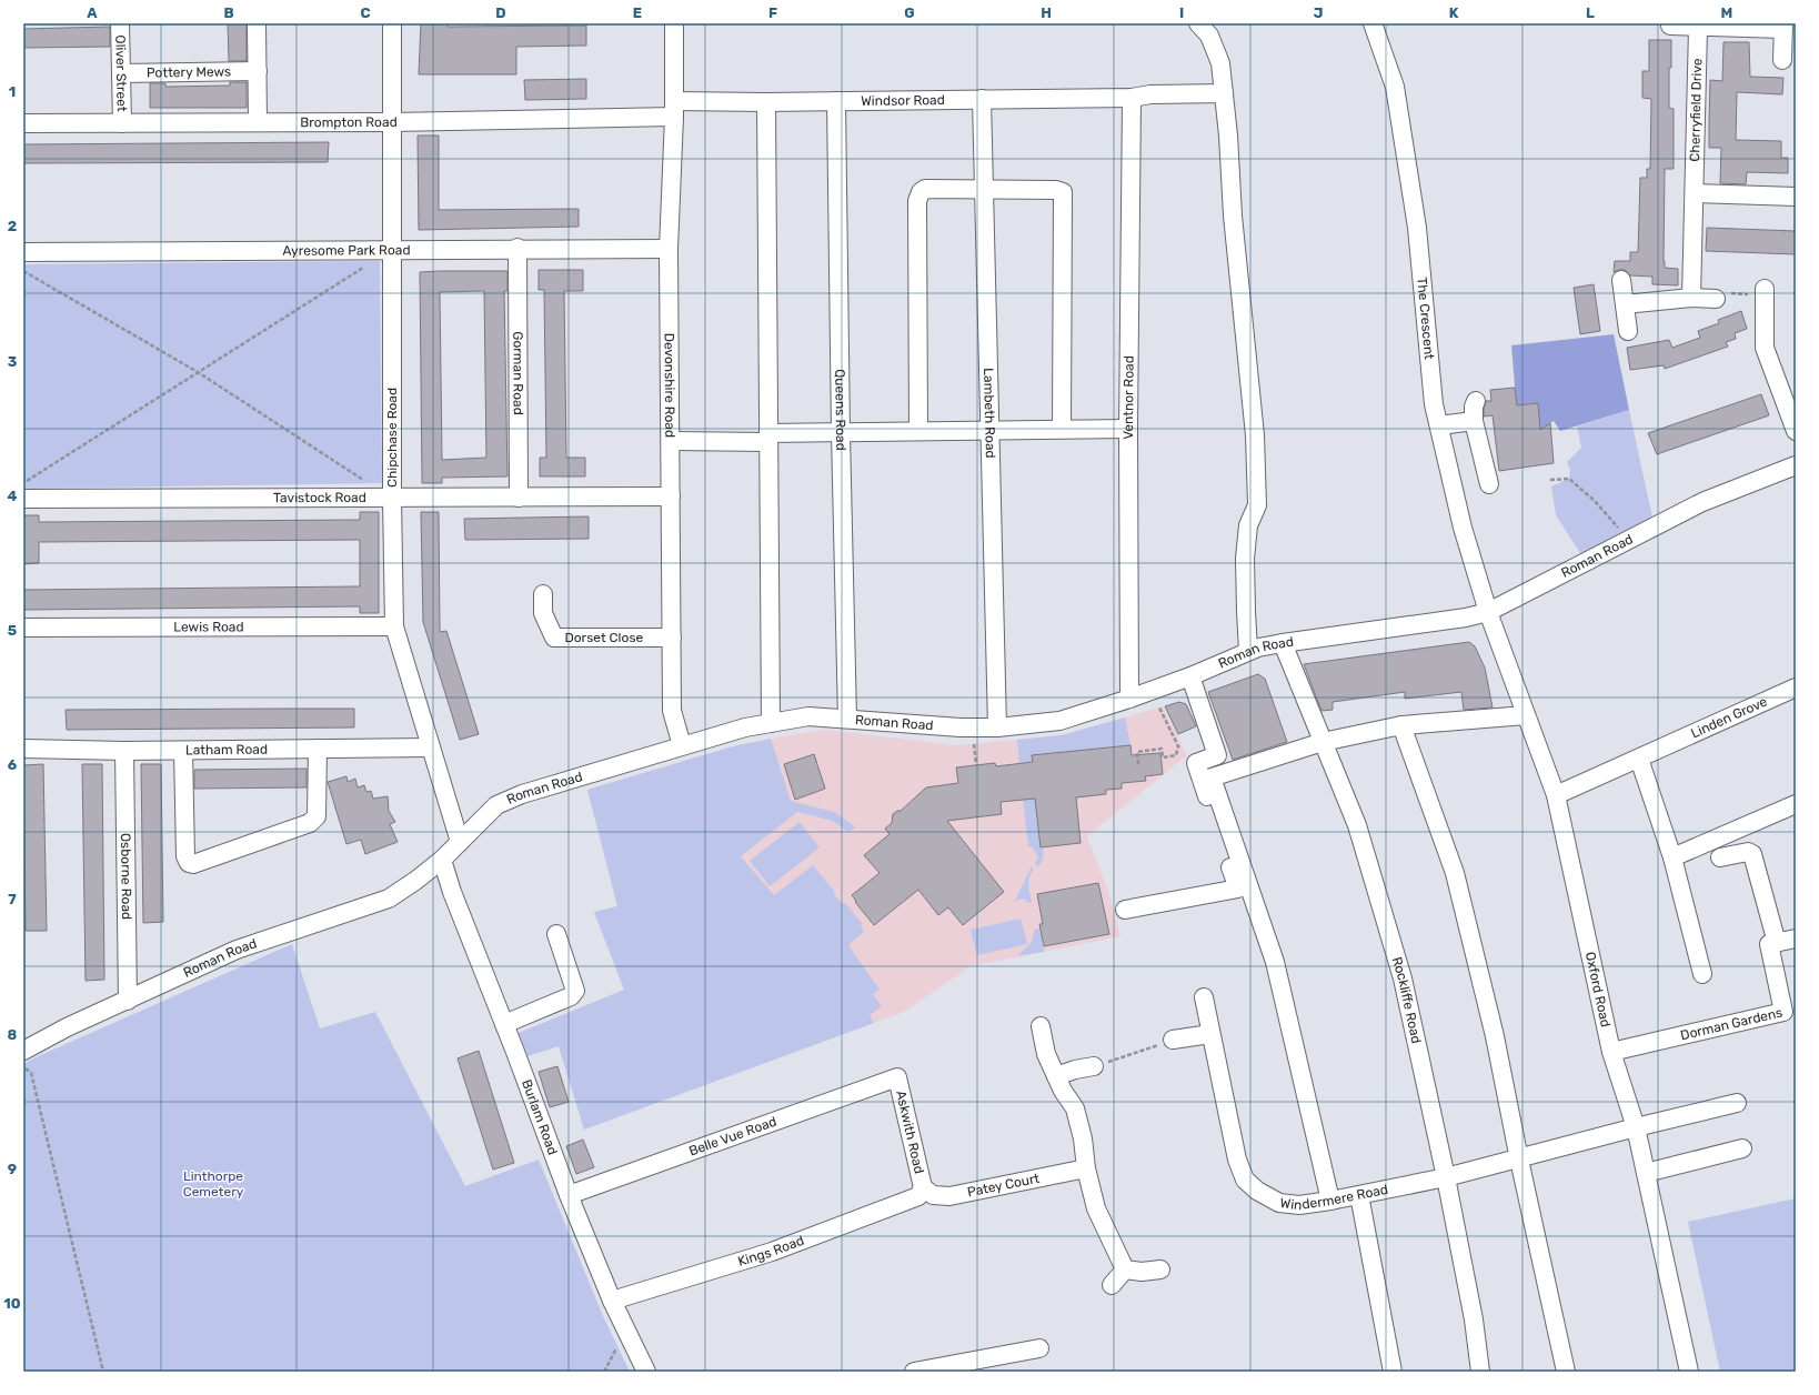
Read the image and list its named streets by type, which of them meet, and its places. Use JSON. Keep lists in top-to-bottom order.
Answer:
{
  "streets": {
    "street": [
      "Pottery Mews",
      "Oliver Street",
      "Windsor Road",
      "Cherryfield Drive",
      "Brompton Road",
      "Ayresome Park Road",
      "The Crescent",
      "Gorman Road",
      "Devonshire Road",
      "Ventnor Road",
      "Queens Road",
      "Lambeth Road",
      "Chipchase Road",
      "Tavistock Road",
      "Roman Road",
      "Lewis Road",
      "Dorset Close",
      "Linden Grove",
      "Latham Road",
      "Osborne Road",
      "Oxford Road",
      "Rockliffe Road",
      "Dorman Gardens",
      "Burlam Road",
      "Askwith Road",
      "Belle Vue Road",
      "Patey Court",
      "Windermere Road",
      "Kings Road"
    ]
  },
  "crossings": [
    ["Pottery Mews", "Oliver Street"],
    ["Oliver Street", "Brompton Road"],
    ["Windsor Road", "Brompton Road"],
    ["Windsor Road", "Devonshire Road"],
    ["Windsor Road", "Ventnor Road"],
    ["Windsor Road", "Queens Road"],
    ["Windsor Road", "Lambeth Road"],
    ["Brompton Road", "Devonshire Road"],
    ["Brompton Road", "Chipchase Road"],
    ["Ayresome Park Road", "Gorman Road"],
    ["Ayresome Park Road", "Devonshire Road"],
    ["Ayresome Park Road", "Chipchase Road"],
    ["The Crescent", "Roman Road"],
    ["The Crescent", "Oxford Road"],
    ["Gorman Road", "Tavistock Road"],
    ["Devonshire Road", "Tavistock Road"],
    ["Devonshire Road", "Roman Road"],
    ["Devonshire Road", "Dorset Close"],
    ["Ventnor Road", "Roman Road"],
    ["Queens Road", "Roman Road"],
    ["Lambeth Road", "Roman Road"],
    ["Chipchase Road", "Tavistock Road"],
    ["Chipchase Road", "Roman Road"],
    ["Chipchase Road", "Lewis Road"],
    ["Chipchase Road", "Latham Road"],
    ["Roman Road", "Osborne Road"],
    ["Roman Road", "Oxford Road"],
    ["Roman Road", "Rockliffe Road"],
    ["Roman Road", "Burlam Road"],
    ["Linden Grove", "Oxford Road"],
    ["Latham Road", "Osborne Road"],
    ["Oxford Road", "Dorman Gardens"],
    ["Oxford Road", "Windermere Road"],
    ["Rockliffe Road", "Windermere Road"],
    ["Burlam Road", "Belle Vue Road"],
    ["Burlam Road", "Kings Road"],
    ["Askwith Road", "Belle Vue Road"],
    ["Askwith Road", "Patey Court"],
    ["Askwith Road", "Kings Road"],
    ["Patey Court", "Kings Road"]
  ],
  "parks": ["Linthorpe Cemetery"],
  "grid": {
    "columns": [
      "A",
      "B",
      "C",
      "D",
      "E",
      "F",
      "G",
      "H",
      "I",
      "J",
      "K",
      "L",
      "M"
    ],
    "rows": [
      "1",
      "2",
      "3",
      "4",
      "5",
      "6",
      "7",
      "8",
      "9",
      "10"
    ]
  }
}
